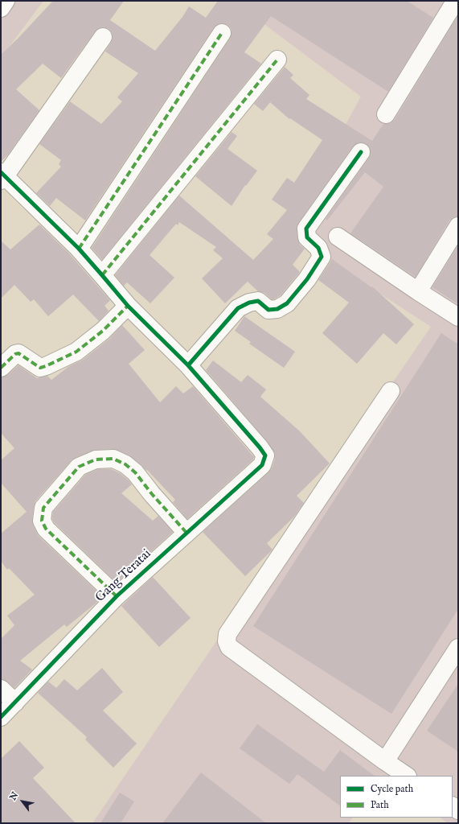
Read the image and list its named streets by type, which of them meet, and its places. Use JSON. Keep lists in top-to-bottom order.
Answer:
{
  "streets": {
    "street": ["Gang Teratai"]
  },
  "legend": ["Cycle path", "Path"],
  "north": "top left"
}
